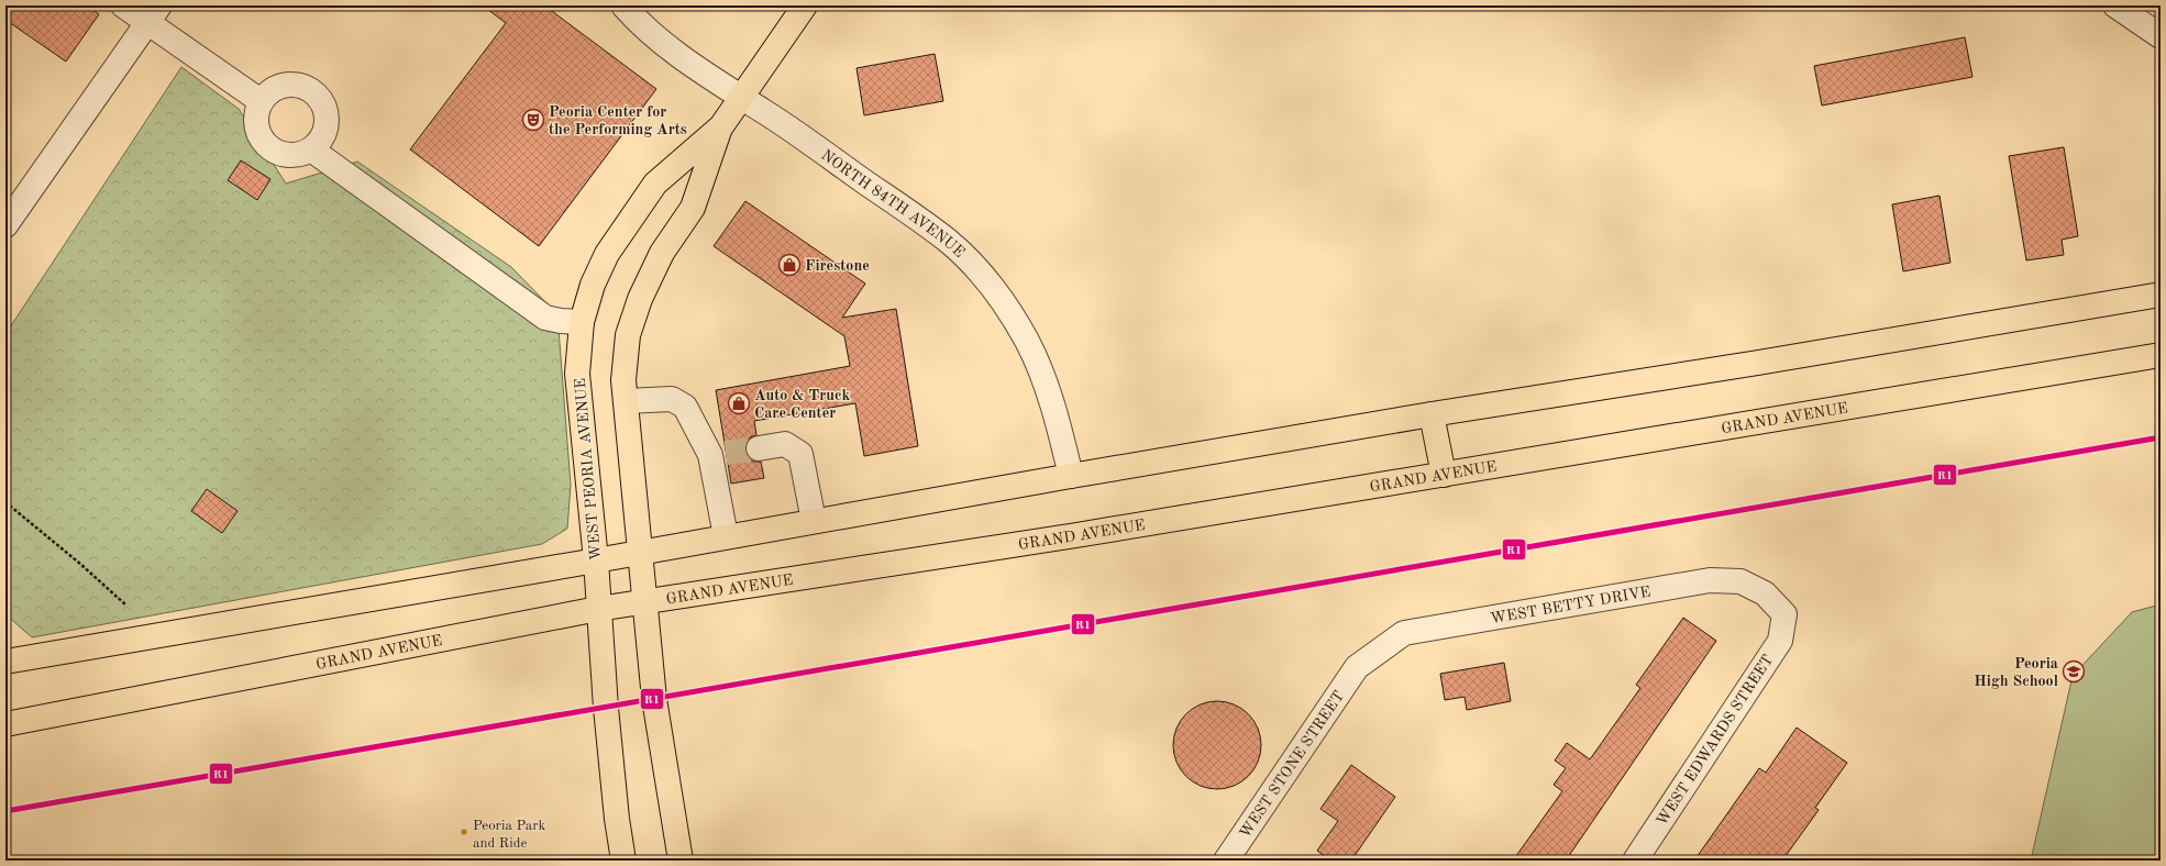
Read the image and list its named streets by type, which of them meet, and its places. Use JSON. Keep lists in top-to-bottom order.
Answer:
{
  "streets": {
    "main road": ["GRAND AVENUE", "WEST PEORIA AVENUE"],
    "street": [
      "NORTH 84TH AVENUE",
      "WEST BETTY DRIVE",
      "WEST EDWARDS STREET",
      "WEST STONE STREET"
    ]
  },
  "crossings": [
    ["NORTH 84TH AVENUE", "WEST PEORIA AVENUE"],
    ["GRAND AVENUE", "WEST PEORIA AVENUE"],
    ["WEST BETTY DRIVE", "WEST EDWARDS STREET"],
    ["WEST BETTY DRIVE", "WEST STONE STREET"]
  ],
  "places": {
    "theatre": ["Peoria Center for the Performing Arts"],
    "shop": ["Firestone", "Auto & Truck Care Center"],
    "school or university": ["Peoria High School"],
    "other": ["Peoria Park and Ride"]
  },
  "lines": ["transit line R1"]
}
